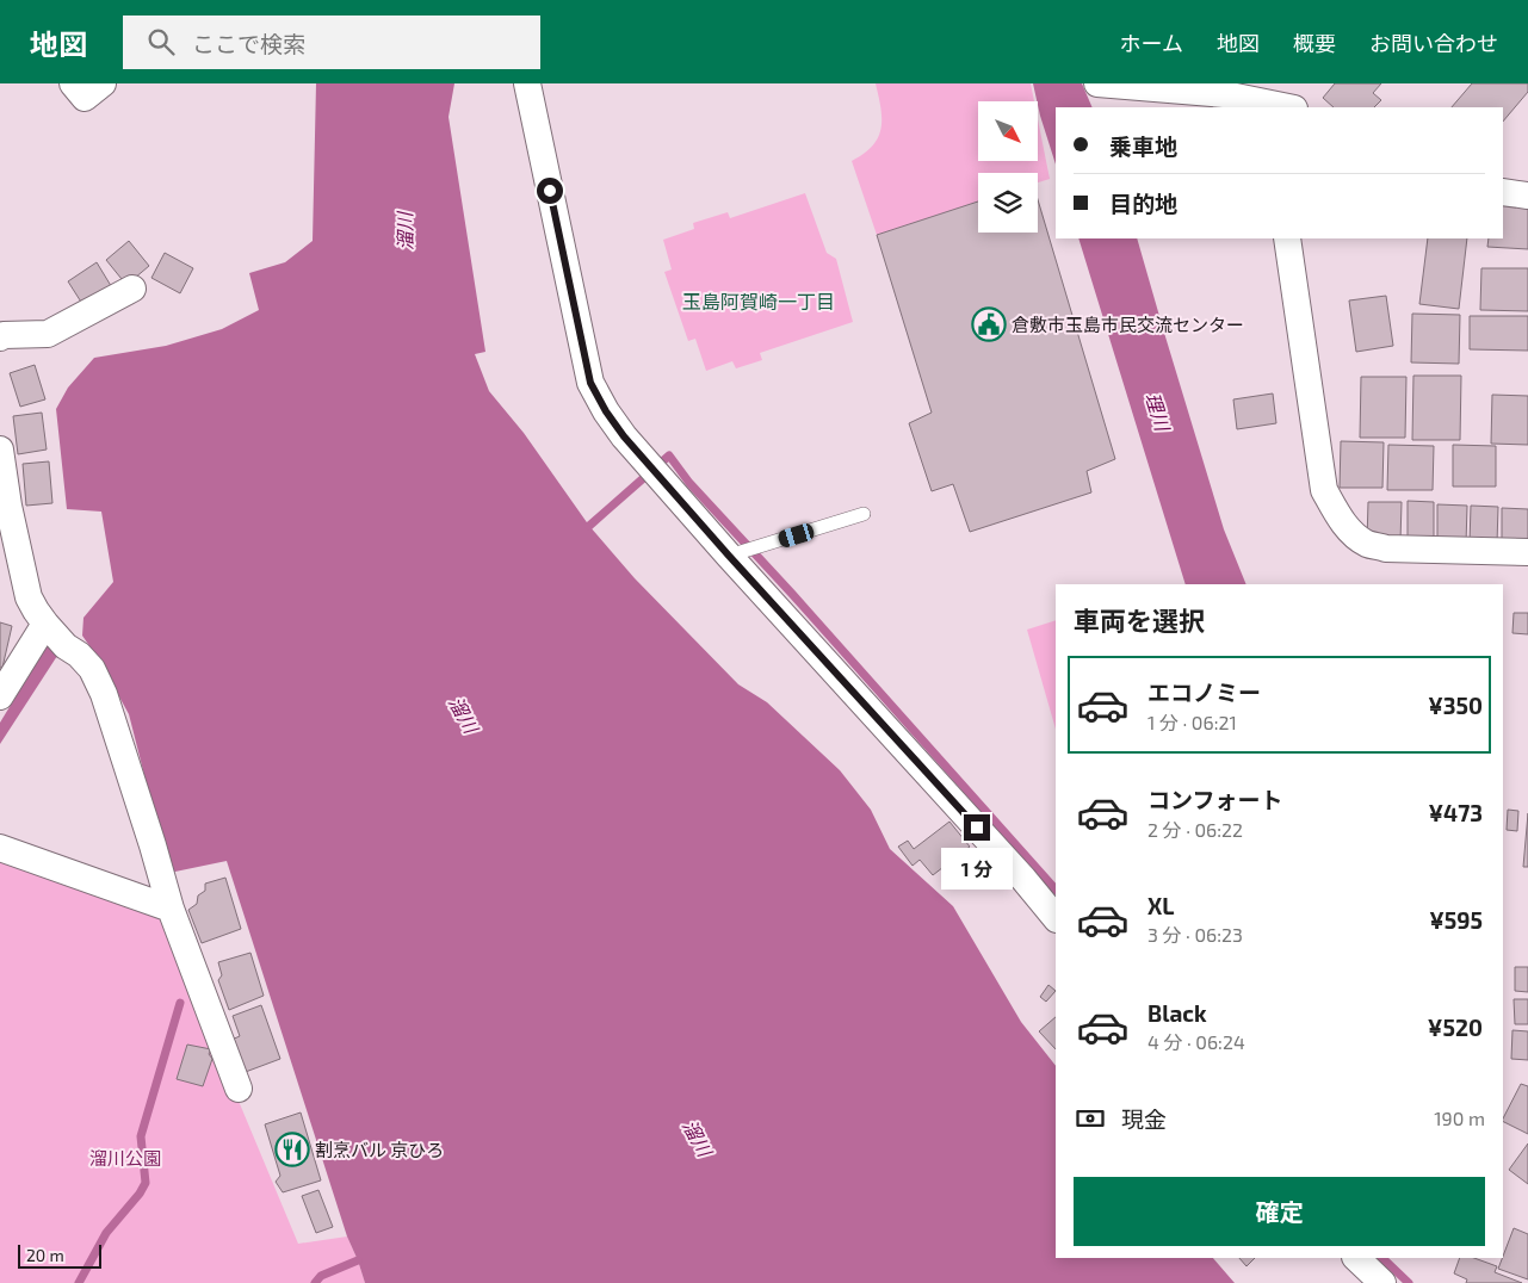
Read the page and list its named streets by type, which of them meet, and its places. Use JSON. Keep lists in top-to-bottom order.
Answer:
{
  "districts": ["玉島阿賀崎一丁目"],
  "water": ["溜川", "理川"],
  "parks": ["溜川公園"],
  "places": {
    "public building": ["倉敷市玉島市民交流センター"],
    "restaurant": ["割烹バル 京ひろ"]
  },
  "scale_bar": "20 m",
  "north": "bottom right",
  "page": {
    "header": "地図",
    "search": "ここで検索",
    "nav": [
      "ホーム",
      "地図",
      "概要",
      "お問い合わせ"
    ],
    "banner": ["乗車地", "目的地"],
    "heading": "車両を選択",
    "list": [
      {
        "name": "エコノミー",
        "note": "1 分 · 06:21",
        "value": "¥350"
      },
      {
        "name": "コンフォート",
        "note": "2 分 · 06:22",
        "value": "¥473"
      },
      {
        "name": "XL",
        "note": "3 分 · 06:23",
        "value": "¥595"
      },
      {
        "name": "Black",
        "note": "4 分 · 06:24",
        "value": "¥520"
      }
    ],
    "bubble": "1 分",
    "pay": ["現金", "190 m"],
    "buttons": "確定",
    "scale": "20 m"
  }
}
